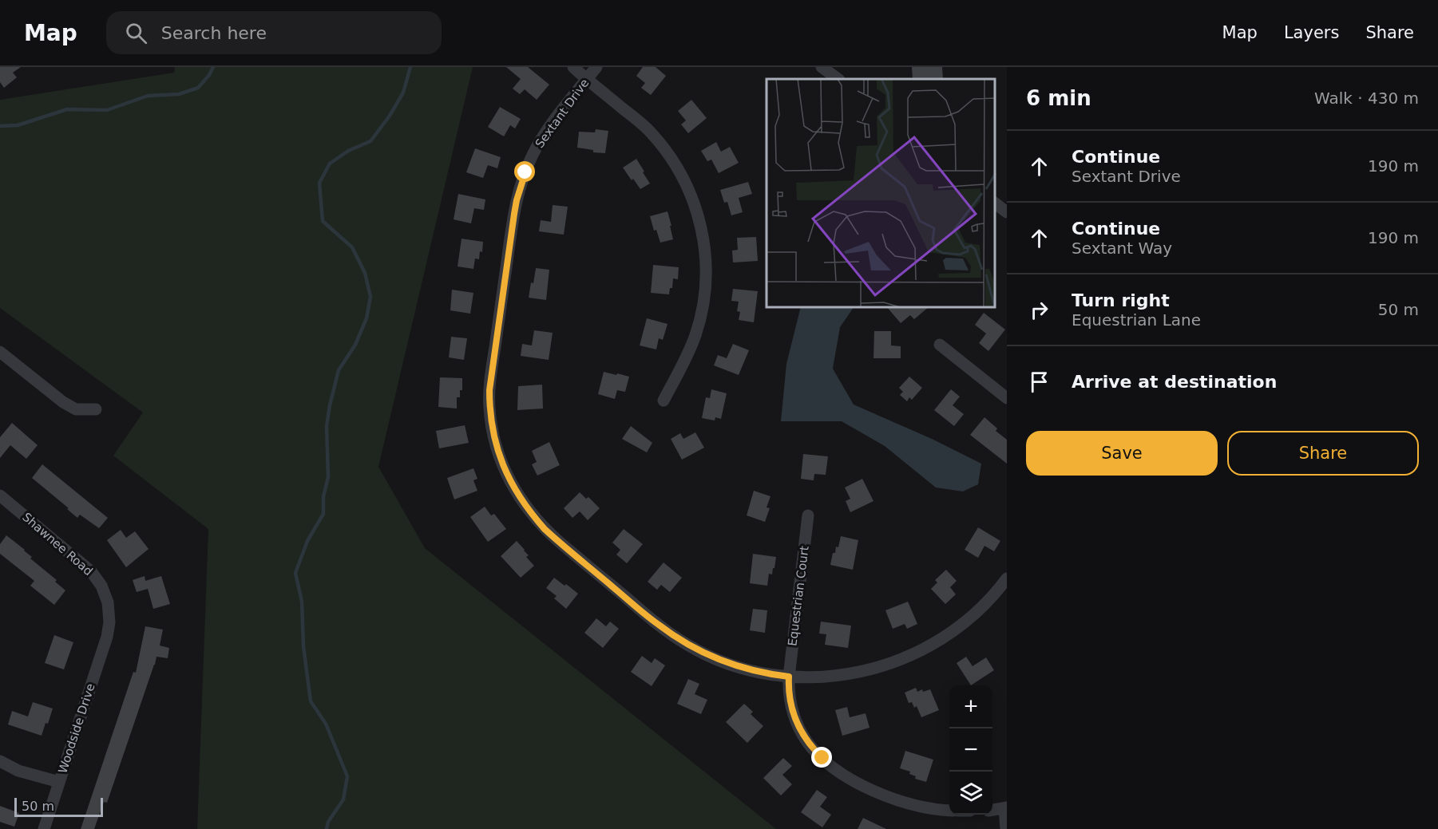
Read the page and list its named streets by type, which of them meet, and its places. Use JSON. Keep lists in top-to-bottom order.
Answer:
{
  "streets": {
    "street": [
      "Sextant Drive",
      "Shawnee Road",
      "Equestrian Court",
      "Woodside Drive"
    ]
  },
  "crossings": [
    ["Sextant Drive", "Equestrian Court"],
    ["Shawnee Road", "Woodside Drive"]
  ],
  "scale_bar": "50 m",
  "page": {
    "header": "Map",
    "search": "Search here",
    "nav": ["Map", "Layers", "Share"],
    "heading": ["6 min", "Walk · 430 m"],
    "list": [
      ["Continue", "Sextant Drive", "190 m"],
      ["Continue", "Sextant Way", "190 m"],
      ["Turn right", "Equestrian Lane", "50 m"],
      "Arrive at destination"
    ],
    "buttons": ["Save", "Share"],
    "map_buttons": ["+", "−"],
    "scale": "50 m"
  }
}
